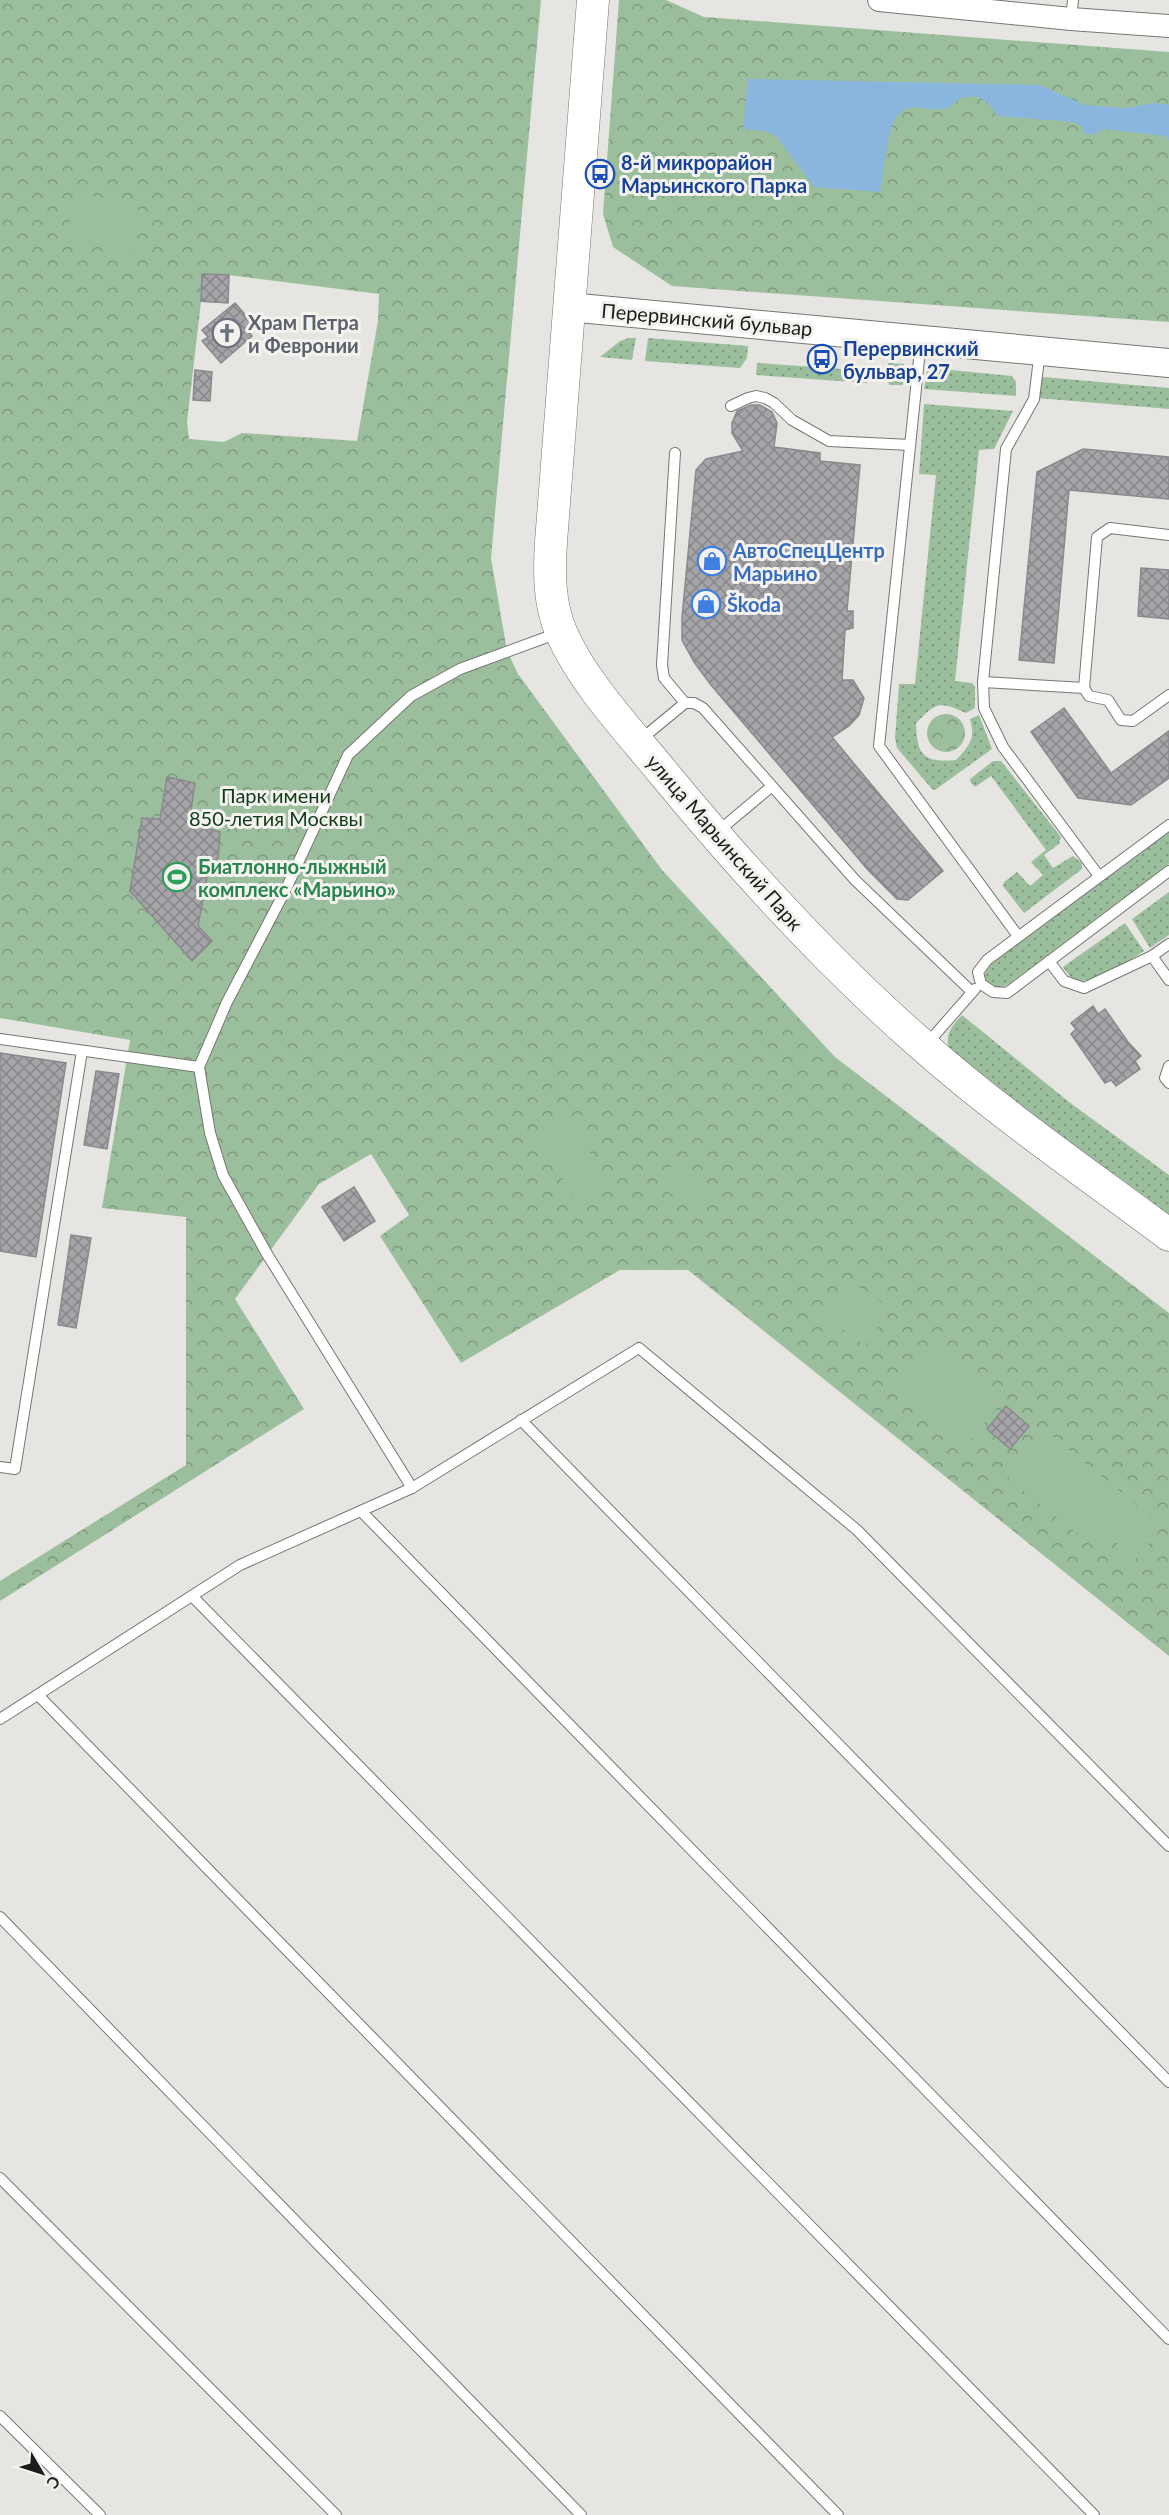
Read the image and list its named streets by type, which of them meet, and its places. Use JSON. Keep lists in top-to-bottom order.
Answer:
{
  "streets": {
    "main road": ["улица Марьинский Парк"],
    "street": ["Перервинский бульвар"]
  },
  "crossings": [
    ["Перервинский бульвар", "улица Марьинский Парк"]
  ],
  "parks": ["Парк имени 850-летия Москвы"],
  "places": {
    "bus stop": ["8-й микрорайон Марьинского Парка", "Перервинский бульвар, 27"],
    "church": ["Храм Петра и Февронии"],
    "shop": ["АвтоСпецЦентр Марьино", "Škoda"],
    "sports": ["Биатлонно-лыжный комплекс «Марьино»"]
  },
  "north": "bottom right"
}
